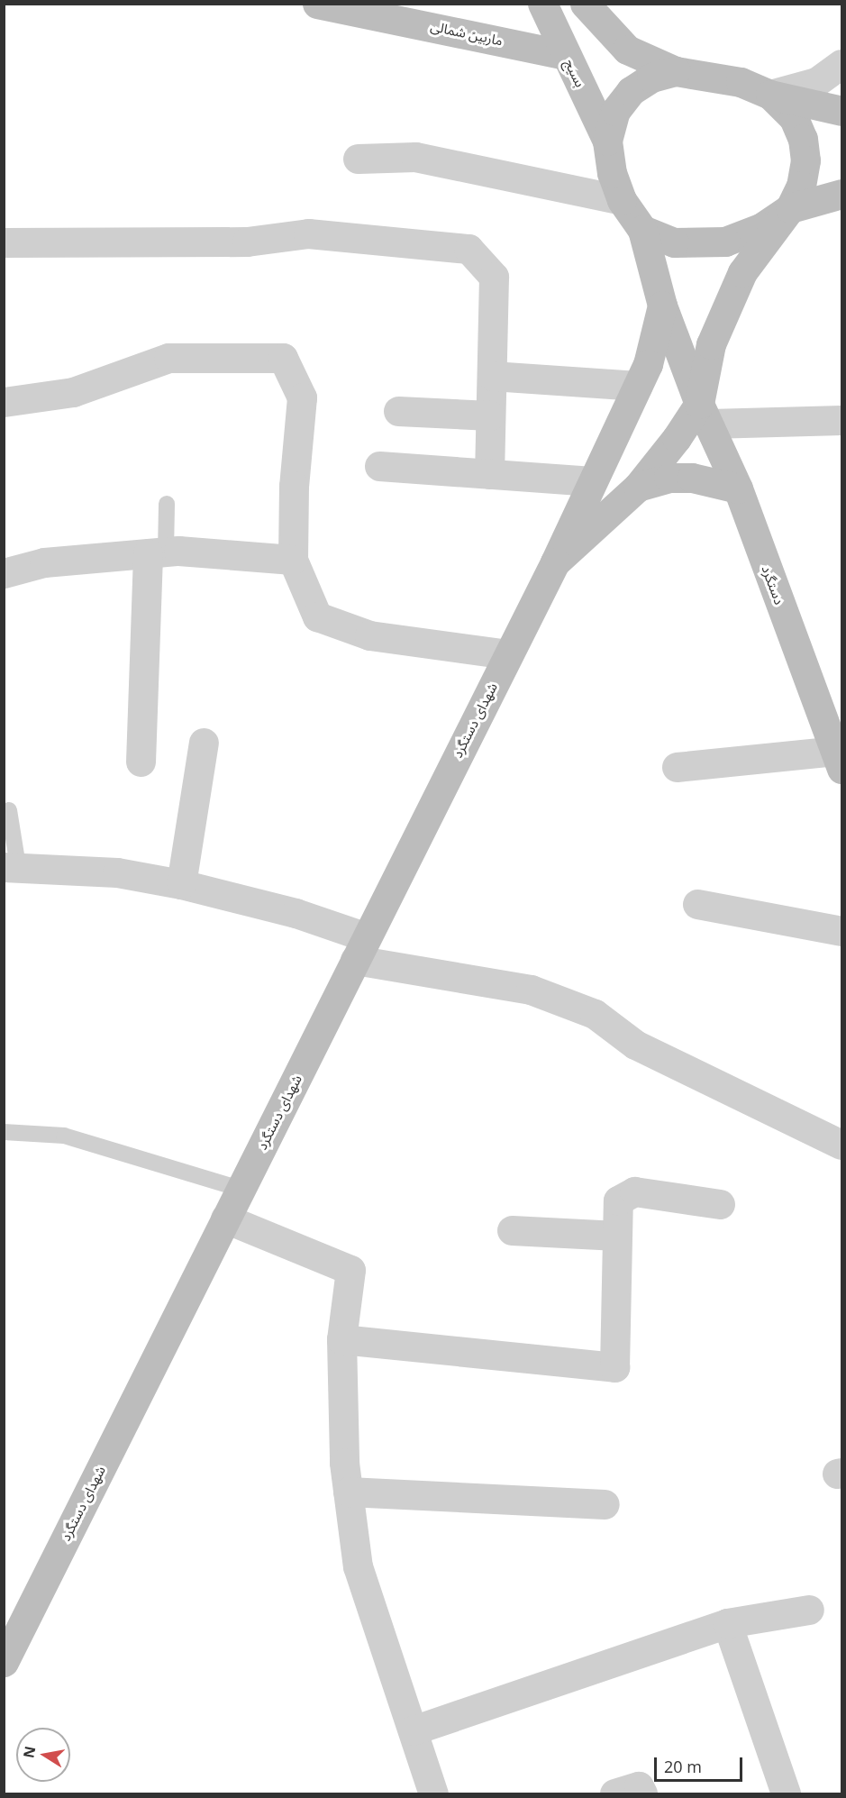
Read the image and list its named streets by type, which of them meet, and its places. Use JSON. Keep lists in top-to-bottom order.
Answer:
{
  "streets": {
    "street": [
      "ماربین شمالی",
      "بسیج",
      "دستگرد",
      "شهدای دستگرد"
    ]
  },
  "crossings": [
    ["ماربین شمالی", "بسیج"],
    ["بسیج", "دستگرد"],
    ["دستگرد", "شهدای دستگرد"]
  ],
  "scale_bar": "20 m",
  "north": "left"
}
